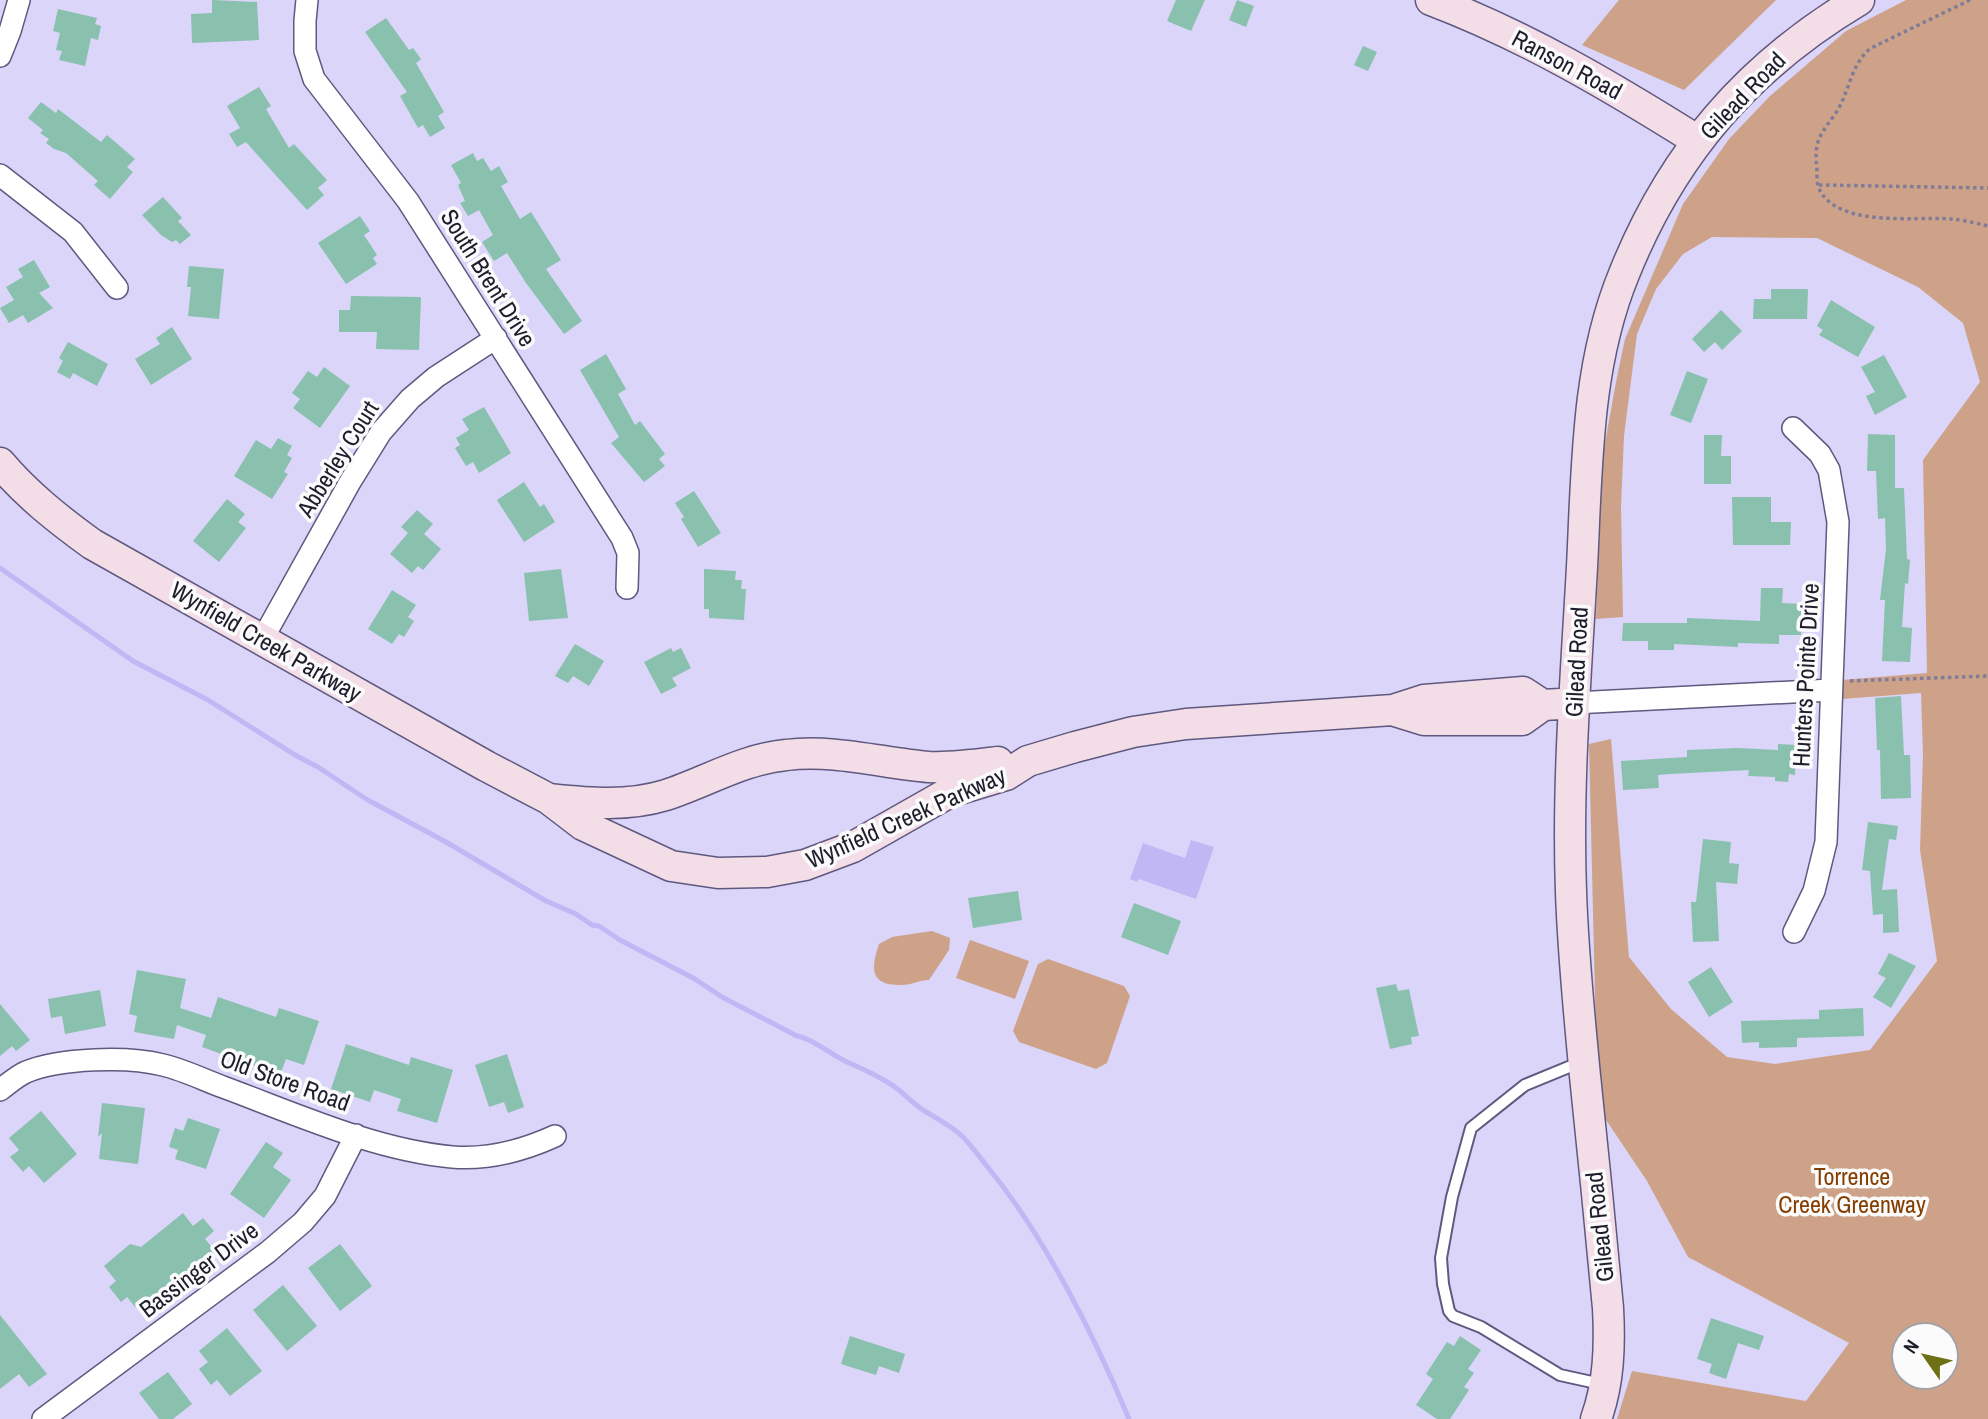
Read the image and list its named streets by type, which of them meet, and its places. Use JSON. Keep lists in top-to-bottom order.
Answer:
{
  "streets": {
    "street": [
      "Ranson Road",
      "Gilead Road",
      "South Brent Drive",
      "Abberley Court",
      "Wynfield Creek Parkway",
      "Hunters Pointe Drive",
      "Old Store Road",
      "Bassinger Drive"
    ]
  },
  "crossings": [
    ["Ranson Road", "Gilead Road"],
    ["Gilead Road", "Wynfield Creek Parkway"],
    ["South Brent Drive", "Abberley Court"],
    ["Abberley Court", "Wynfield Creek Parkway"],
    ["Wynfield Creek Parkway", "Hunters Pointe Drive"],
    ["Old Store Road", "Bassinger Drive"]
  ],
  "parks": ["Torrence Creek Greenway"],
  "north": "top left"
}
